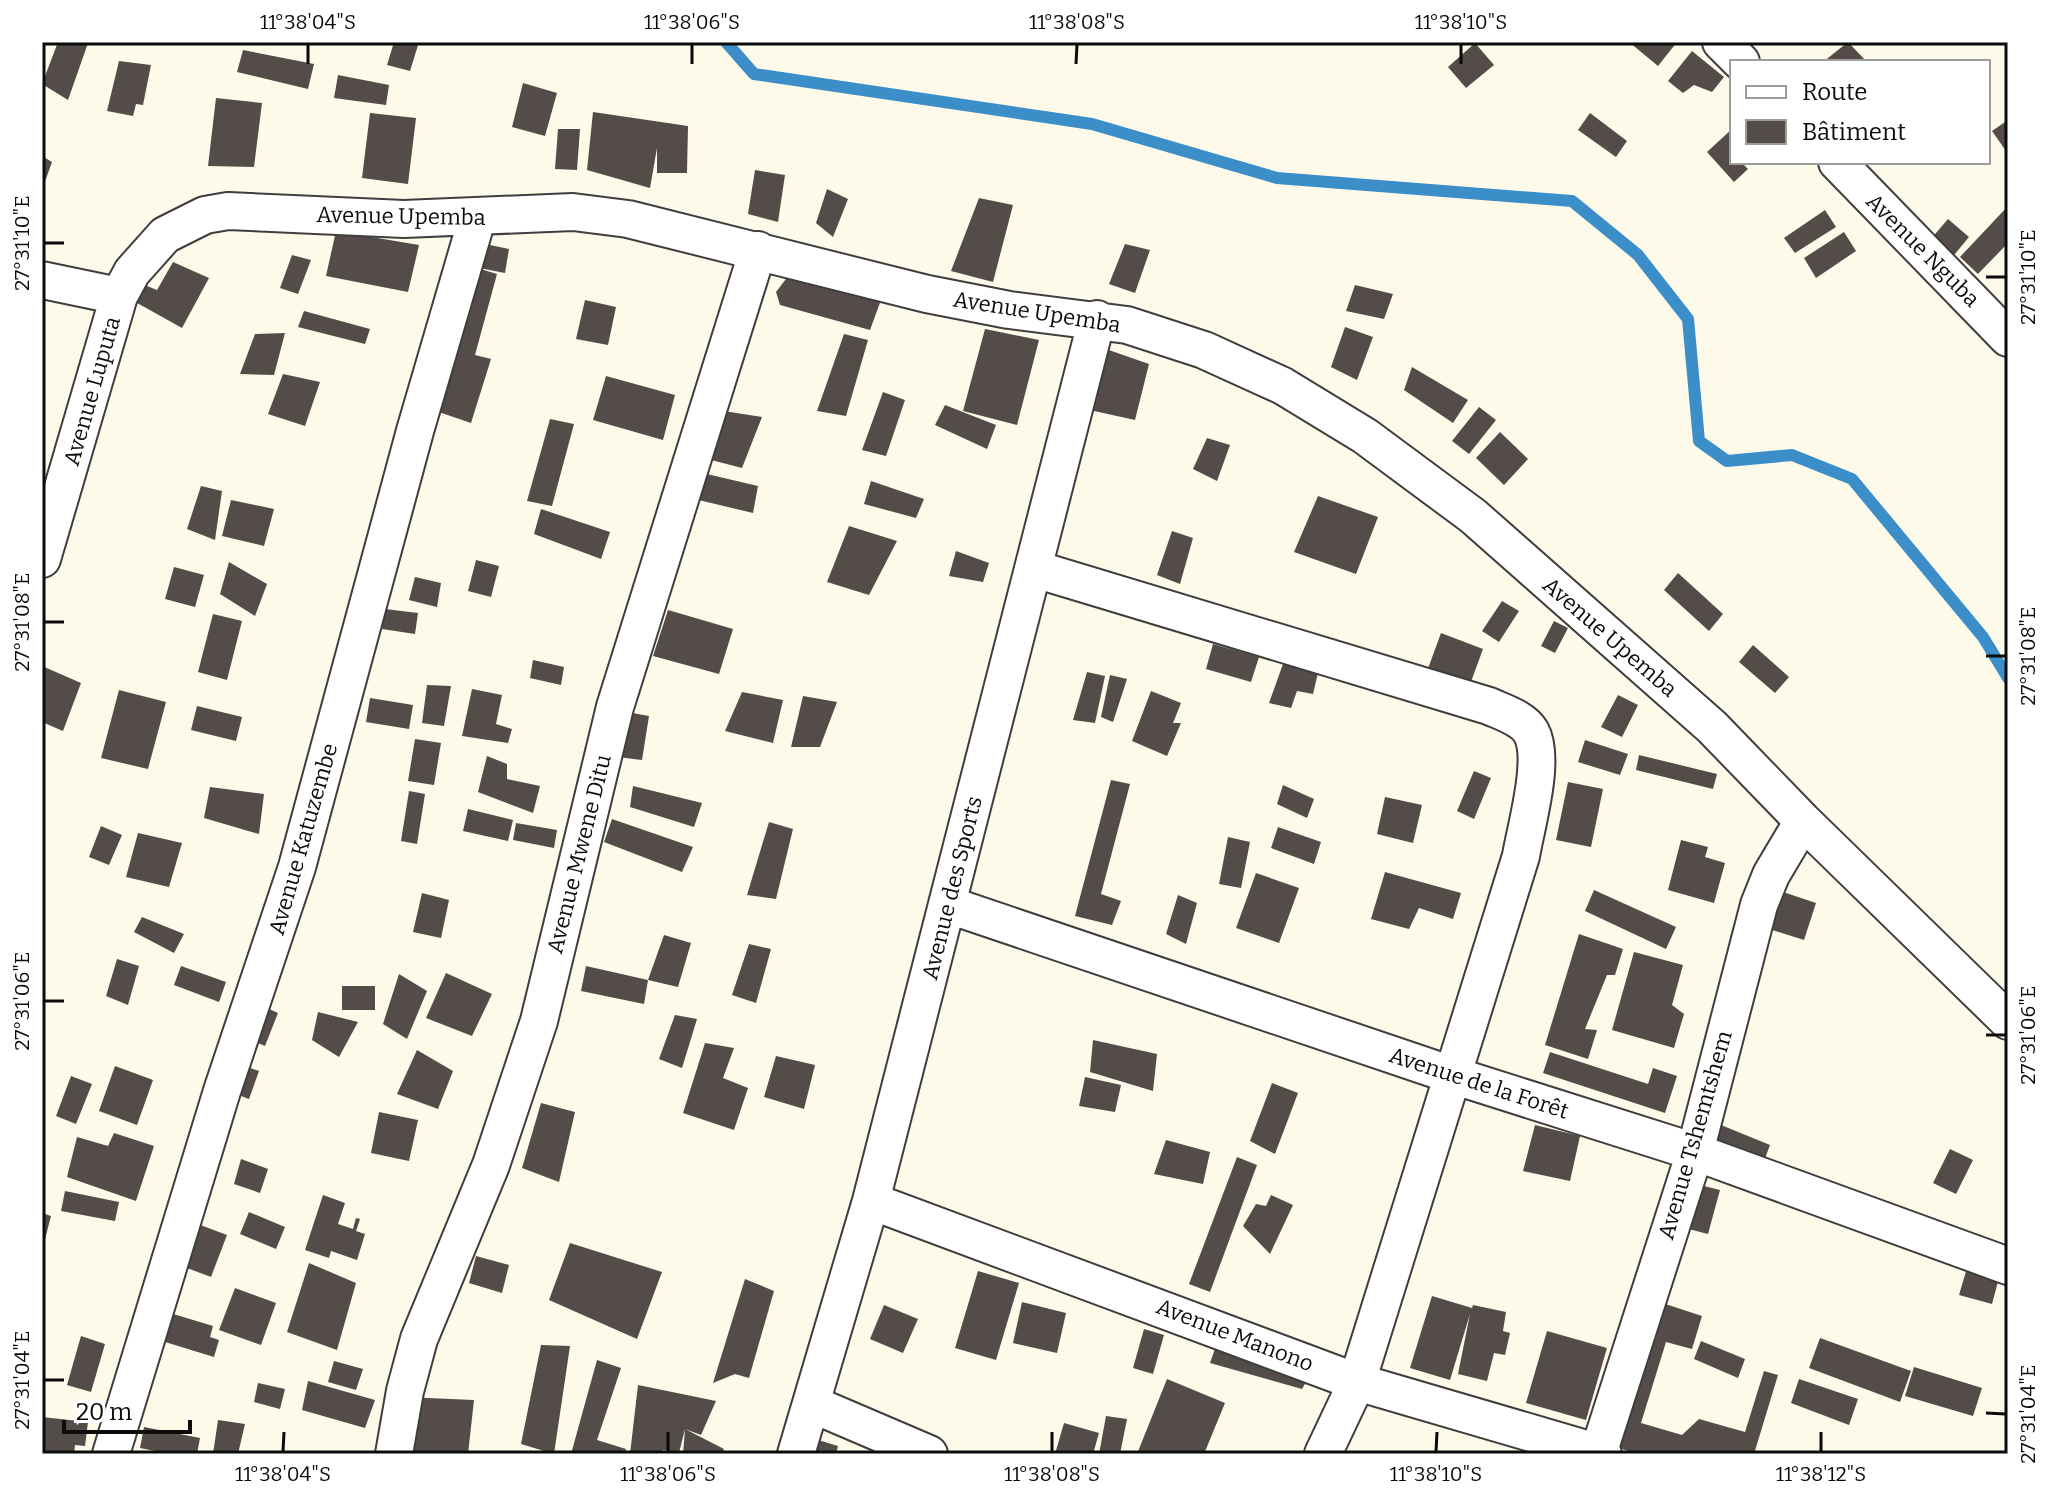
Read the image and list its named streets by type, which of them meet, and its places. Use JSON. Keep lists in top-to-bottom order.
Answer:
{
  "streets": {
    "street": [
      "Avenue Upemba",
      "Avenue Nguba",
      "Avenue Luputa",
      "Avenue Katuzembe",
      "Avenue Mwene Ditu",
      "Avenue des Sports",
      "Avenue de la Forêt",
      "Avenue Tshemtshem",
      "Avenue Manono"
    ]
  },
  "crossings": [
    ["Avenue Upemba", "Avenue Luputa"],
    ["Avenue Upemba", "Avenue Katuzembe"],
    ["Avenue Upemba", "Avenue Mwene Ditu"],
    ["Avenue Upemba", "Avenue des Sports"],
    ["Avenue Upemba", "Avenue Tshemtshem"],
    ["Avenue des Sports", "Avenue de la Forêt"],
    ["Avenue des Sports", "Avenue Manono"],
    ["Avenue de la Forêt", "Avenue Tshemtshem"],
    ["Avenue Tshemtshem", "Avenue Manono"]
  ],
  "legend": ["Route", "Bâtiment"],
  "scale_bar": "20 m",
  "coordinates": [
    "11°38'04\"S",
    "11°38'06\"S",
    "11°38'08\"S",
    "11°38'10\"S",
    "27°31'10\"E",
    "27°31'08\"E",
    "27°31'06\"E",
    "27°31'04\"E",
    "11°38'12\"S"
  ]
}
